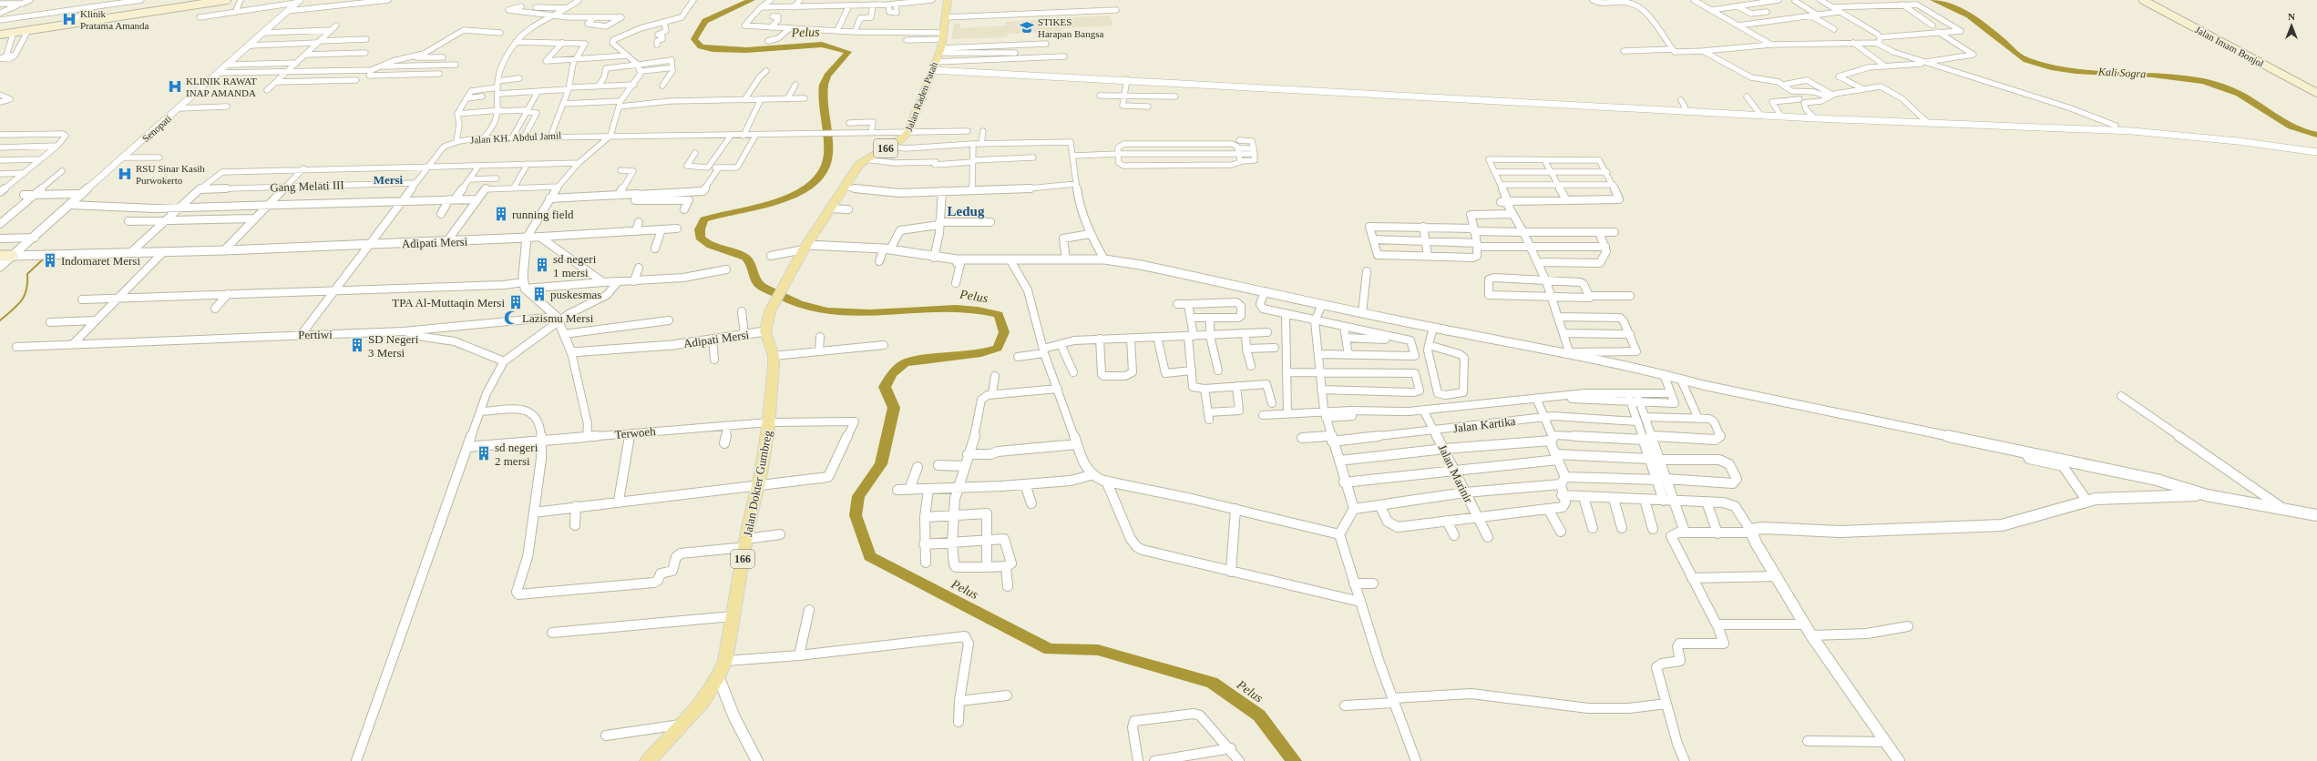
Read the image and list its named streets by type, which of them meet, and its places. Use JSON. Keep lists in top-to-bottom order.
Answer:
{
  "streets": {
    "main road": [
      "Jalan Imam Bonjol",
      "Jalan Raden Patah",
      "166",
      "Jalan Dokter Gumbreg"
    ],
    "street": [
      "Senopati",
      "Jalan KH. Abdul Jamil",
      "Gang Melati III",
      "Adipati Mersi",
      "Pertiwi",
      "Jalan Kartika",
      "Terwoeh",
      "Jalan Marinir"
    ]
  },
  "crossings": [
    ["Jalan Raden Patah", "Jalan KH. Abdul Jamil"],
    ["Jalan Raden Patah", "Adipati Mersi"],
    ["Jalan Raden Patah", "Jalan Dokter Gumbreg"],
    ["Senopati", "Adipati Mersi"],
    ["Jalan KH. Abdul Jamil", "Gang Melati III"],
    ["Jalan KH. Abdul Jamil", "Adipati Mersi"],
    ["Jalan KH. Abdul Jamil", "Pertiwi"],
    ["Adipati Mersi", "Jalan Dokter Gumbreg"],
    ["Jalan Kartika", "Jalan Marinir"],
    ["Terwoeh", "Jalan Dokter Gumbreg"]
  ],
  "districts": ["Mersi", "Ledug"],
  "water": ["Pelus", "Kali Sogra"],
  "places": {
    "hospital": ["Klinik Pratama Amanda", "KLINIK RAWAT INAP AMANDA", "RSU Sinar Kasih Purwokerto"],
    "school or university": ["STIKES Harapan Bangsa"],
    "building": [
      "running field",
      "Indomaret Mersi",
      "sd negeri 1 mersi",
      "puskesmas",
      "TPA Al-Muttaqin Mersi",
      "SD Negeri 3 Mersi",
      "sd negeri 2 mersi"
    ],
    "mosque": ["Lazismu Mersi"]
  },
  "north": "top"
}
